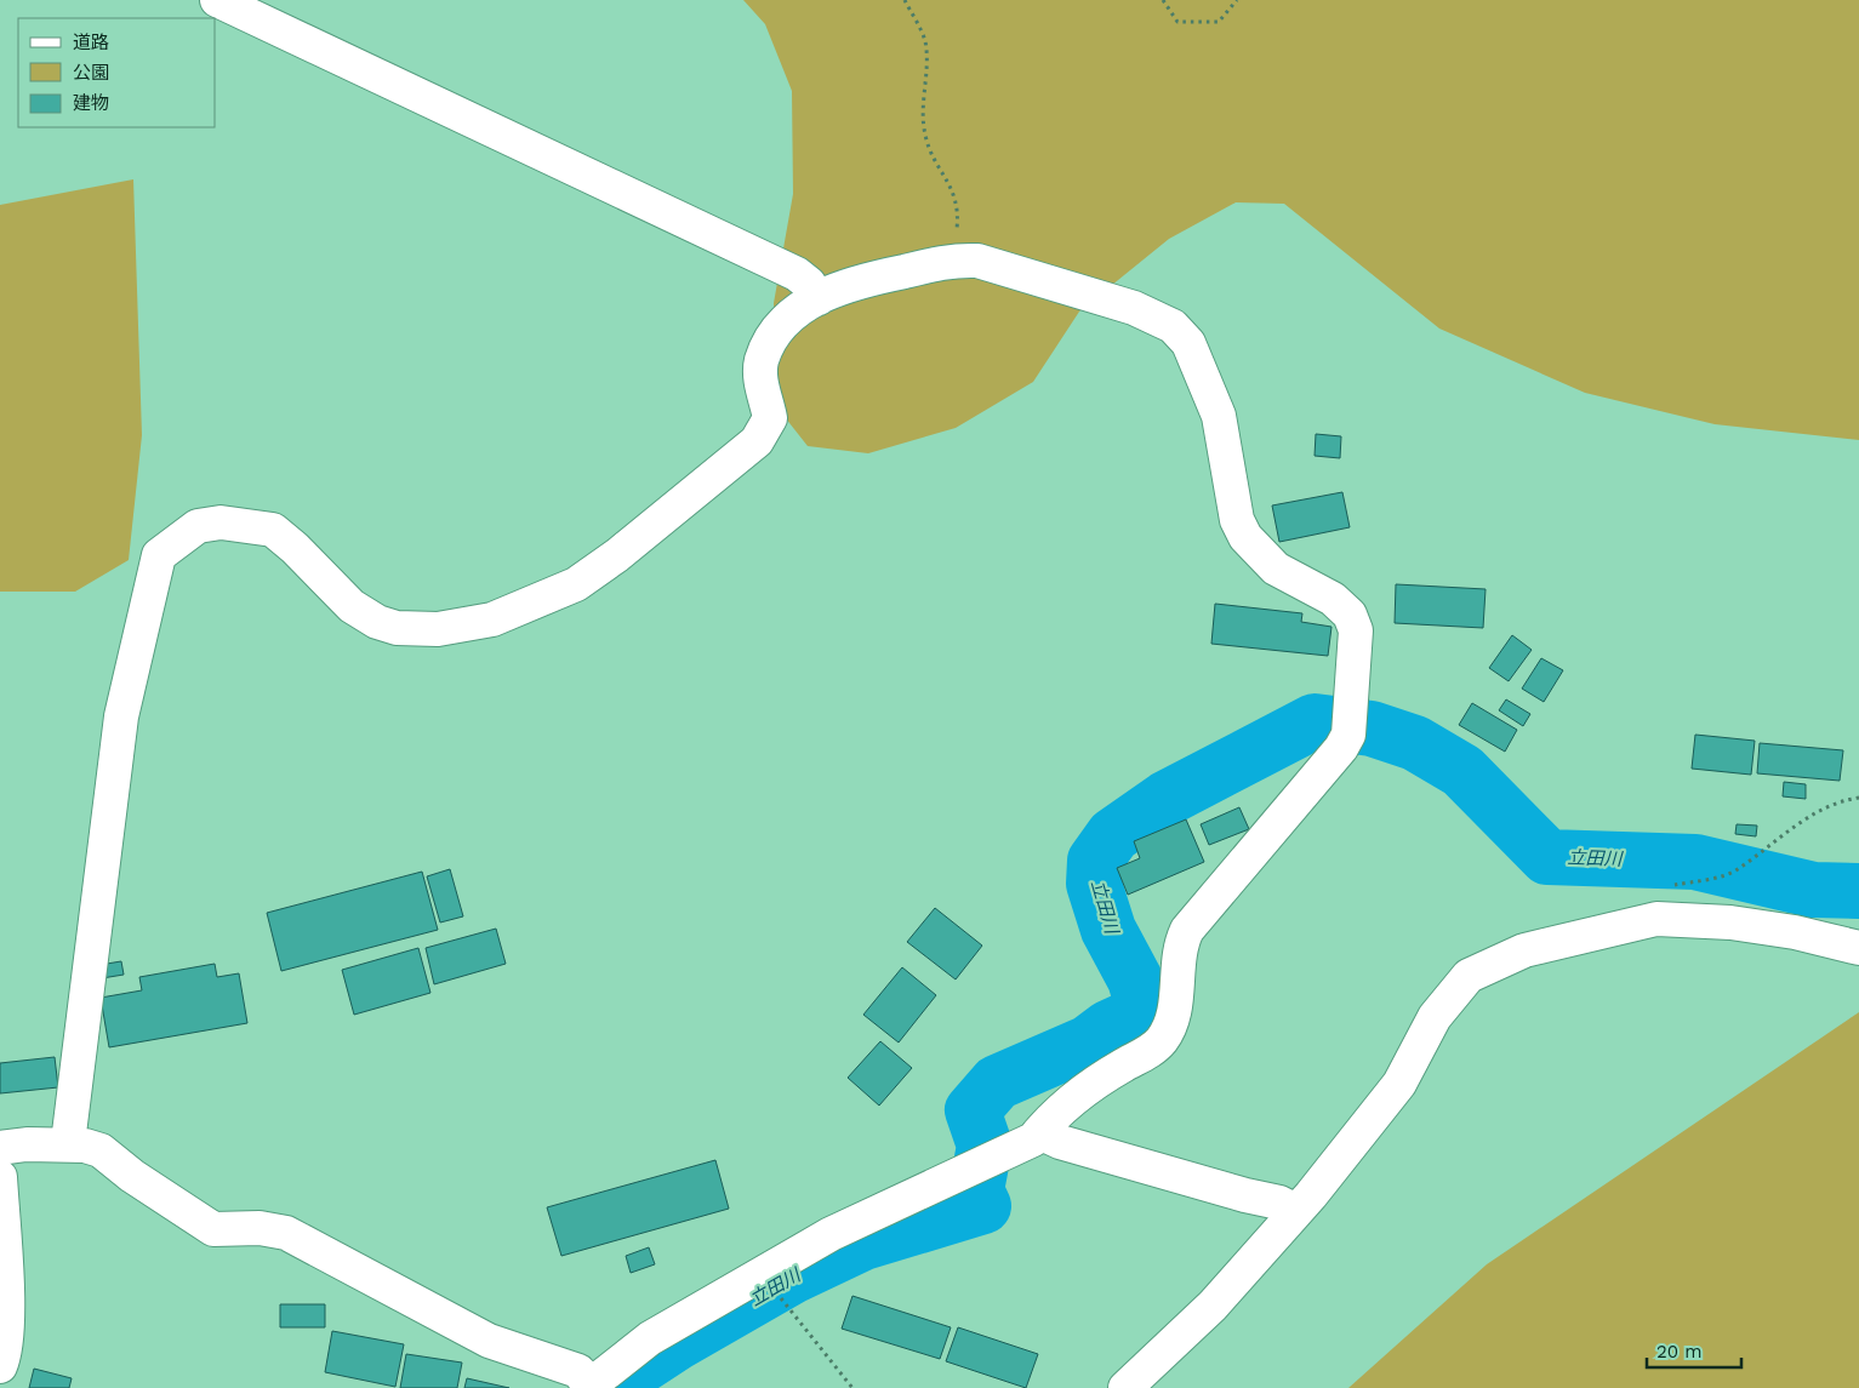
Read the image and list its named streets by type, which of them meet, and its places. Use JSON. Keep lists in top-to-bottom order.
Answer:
{
  "water": ["立田川"],
  "legend": ["道路", "公園", "建物"],
  "scale_bar": "20 m"
}
